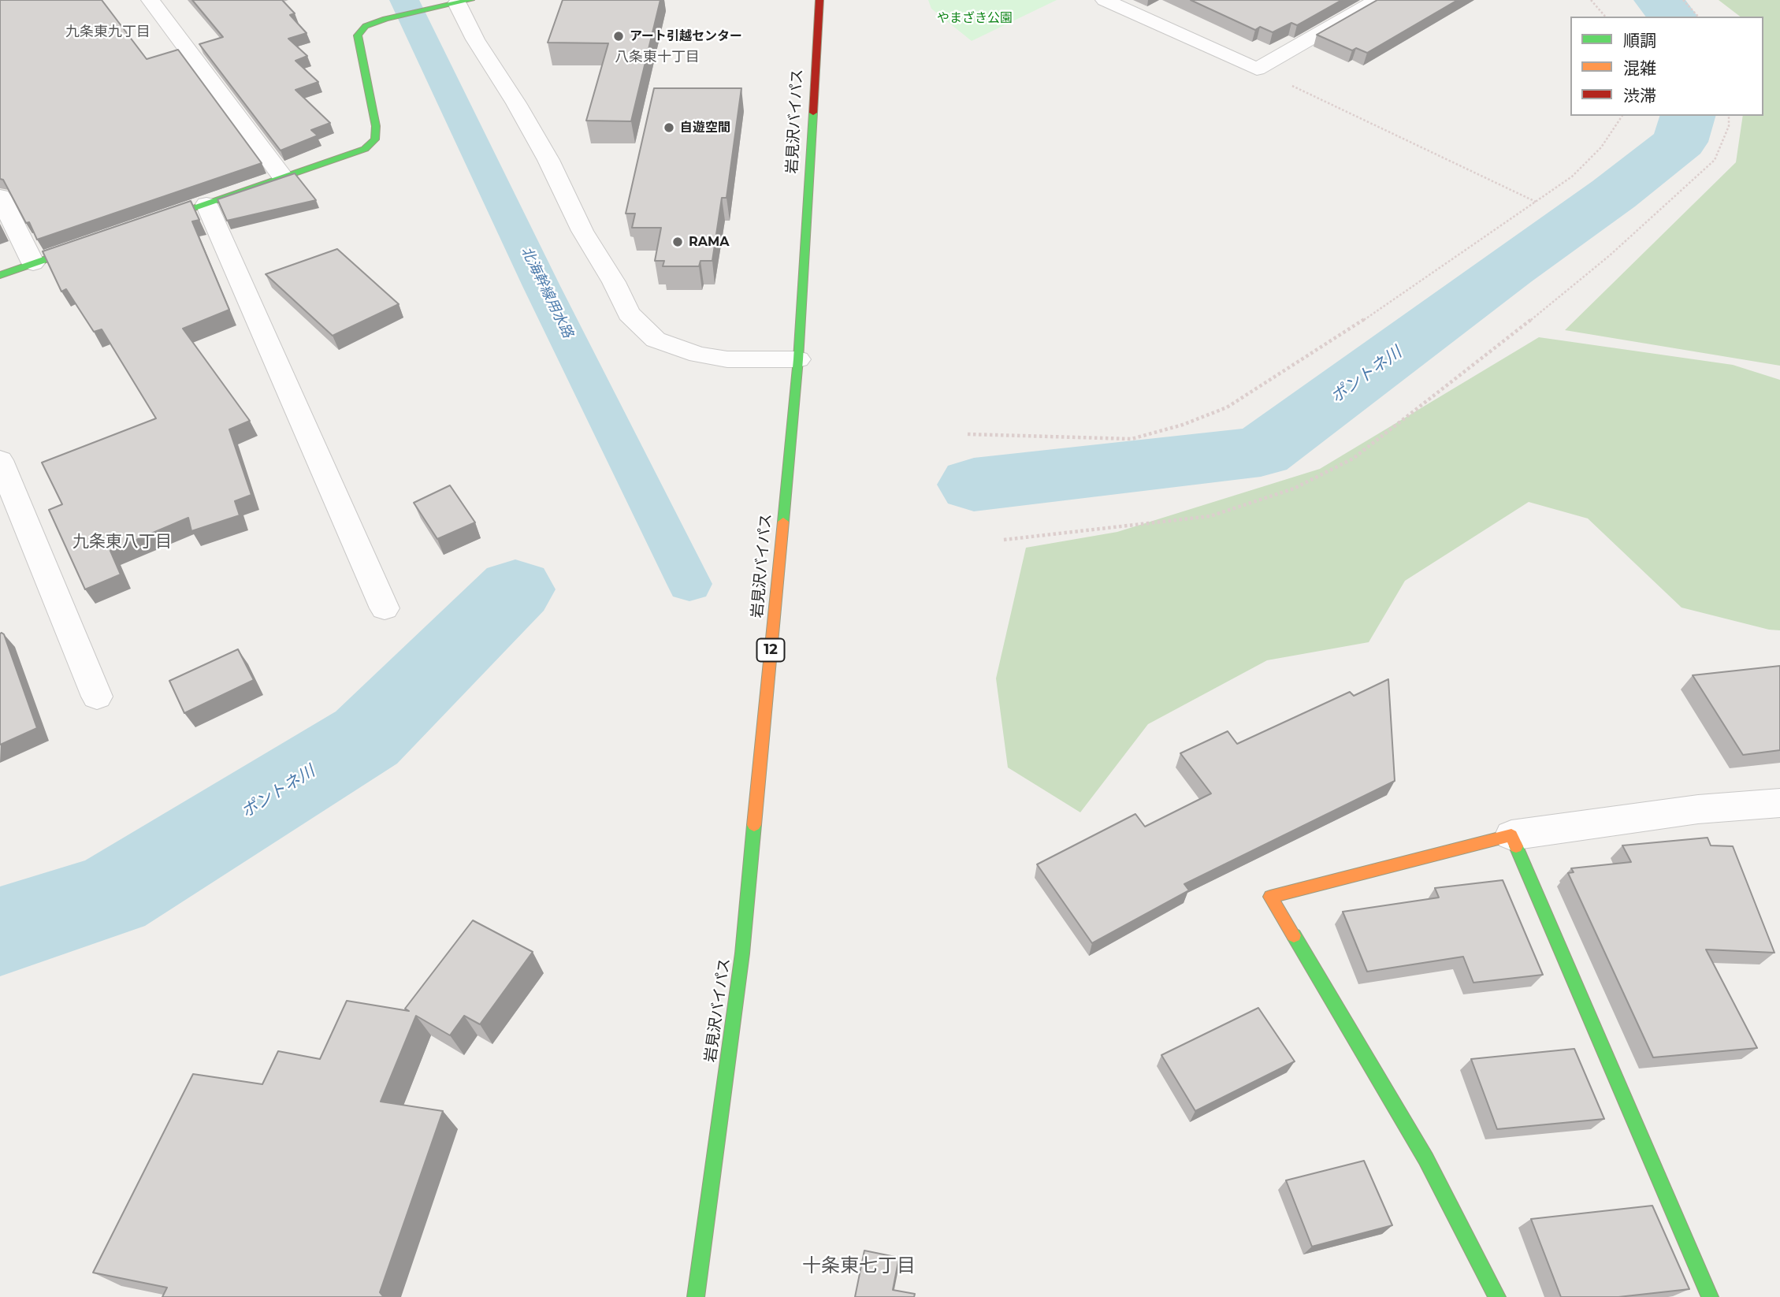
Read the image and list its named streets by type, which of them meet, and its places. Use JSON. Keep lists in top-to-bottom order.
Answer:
{
  "streets": {
    "main road": ["岩見沢バイパス", "12"]
  },
  "districts": [
    "九条東九丁目",
    "八条東十丁目",
    "九条東八丁目",
    "十条東七丁目"
  ],
  "water": ["北海幹線用水路", "ポントネ川"],
  "parks": ["やまざき公園"],
  "places": ["アート引越センター", "自遊空間", "RAMA"],
  "legend": ["順調", "混雑", "渋滞"]
}
